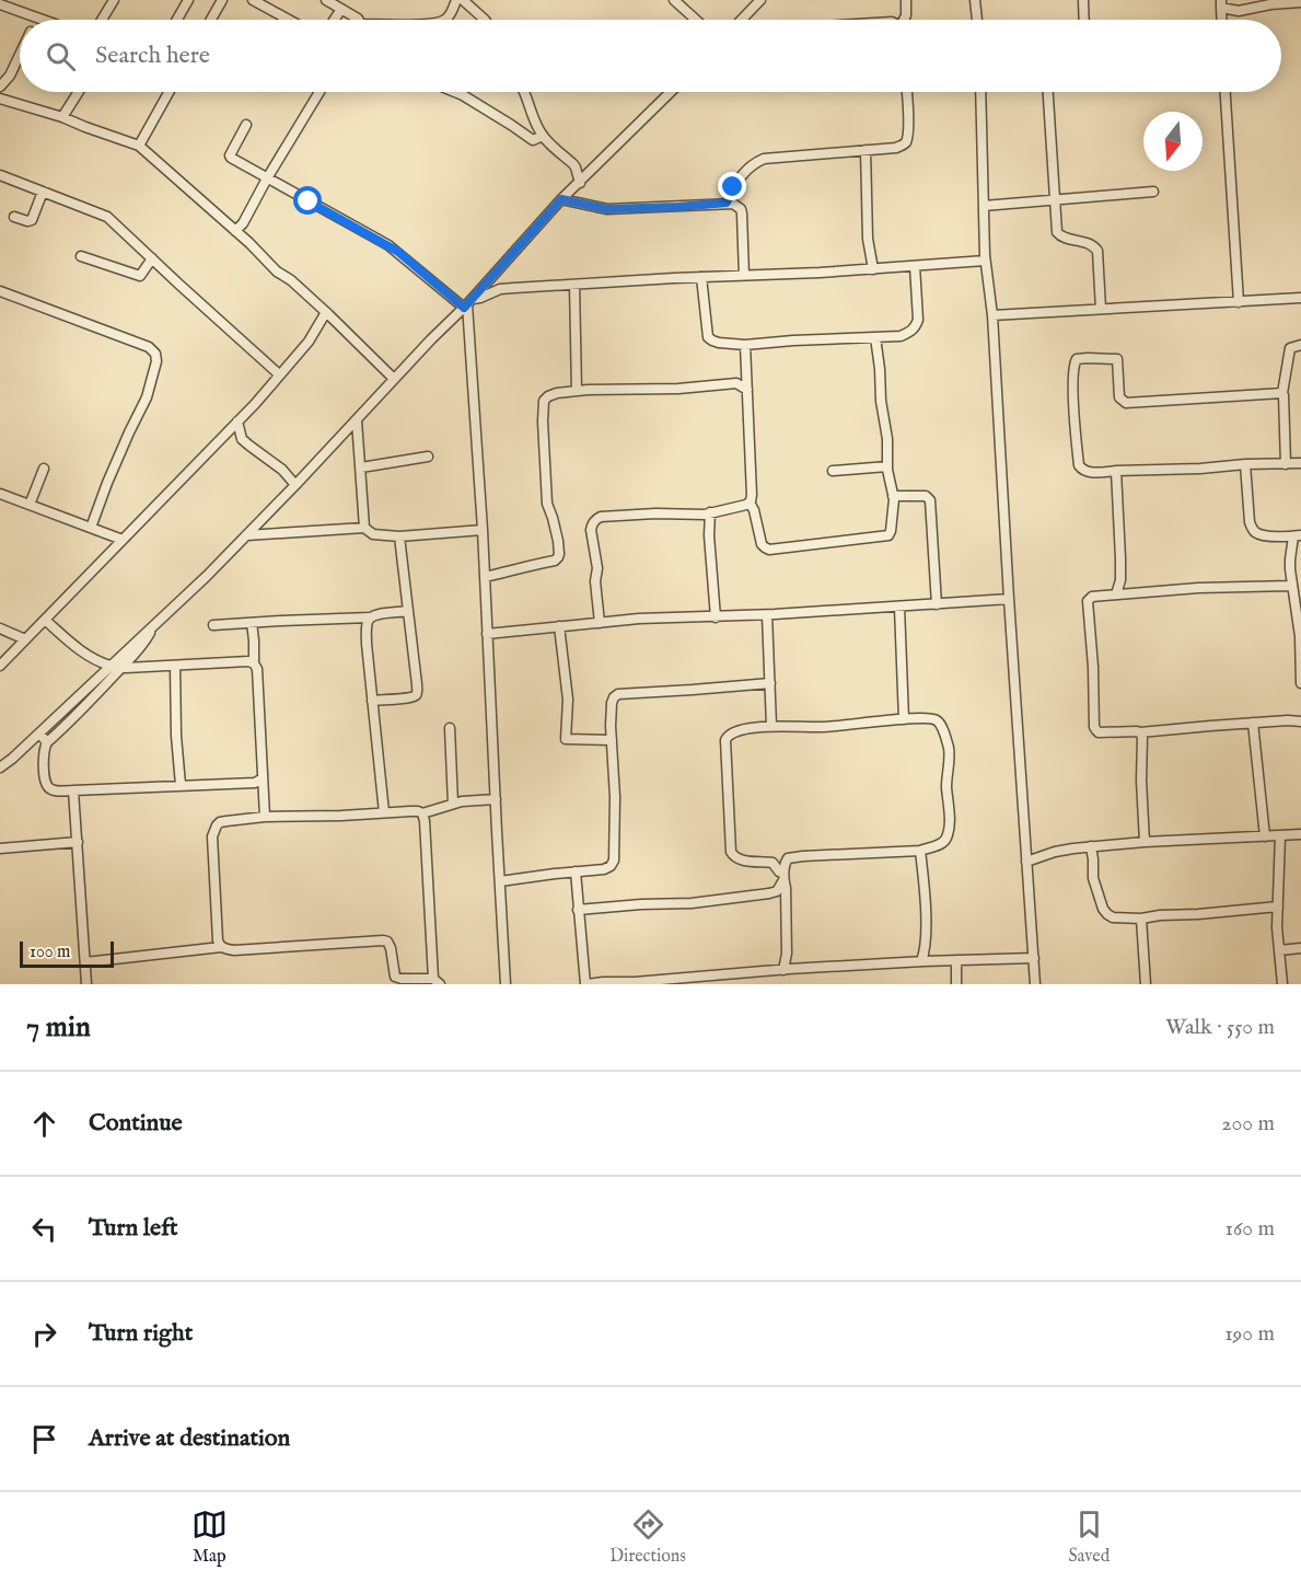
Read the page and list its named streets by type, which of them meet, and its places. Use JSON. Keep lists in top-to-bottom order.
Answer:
{
  "scale_bar": "100 m",
  "north": "bottom",
  "page": {
    "search": "Search here",
    "scale": "100 m",
    "heading": ["7 min", "Walk · 550 m"],
    "list": [
      ["Continue", "200 m"],
      ["Turn left", "160 m"],
      ["Turn right", "190 m"],
      "Arrive at destination"
    ],
    "nav": ["Map", "Directions", "Saved"]
  }
}
